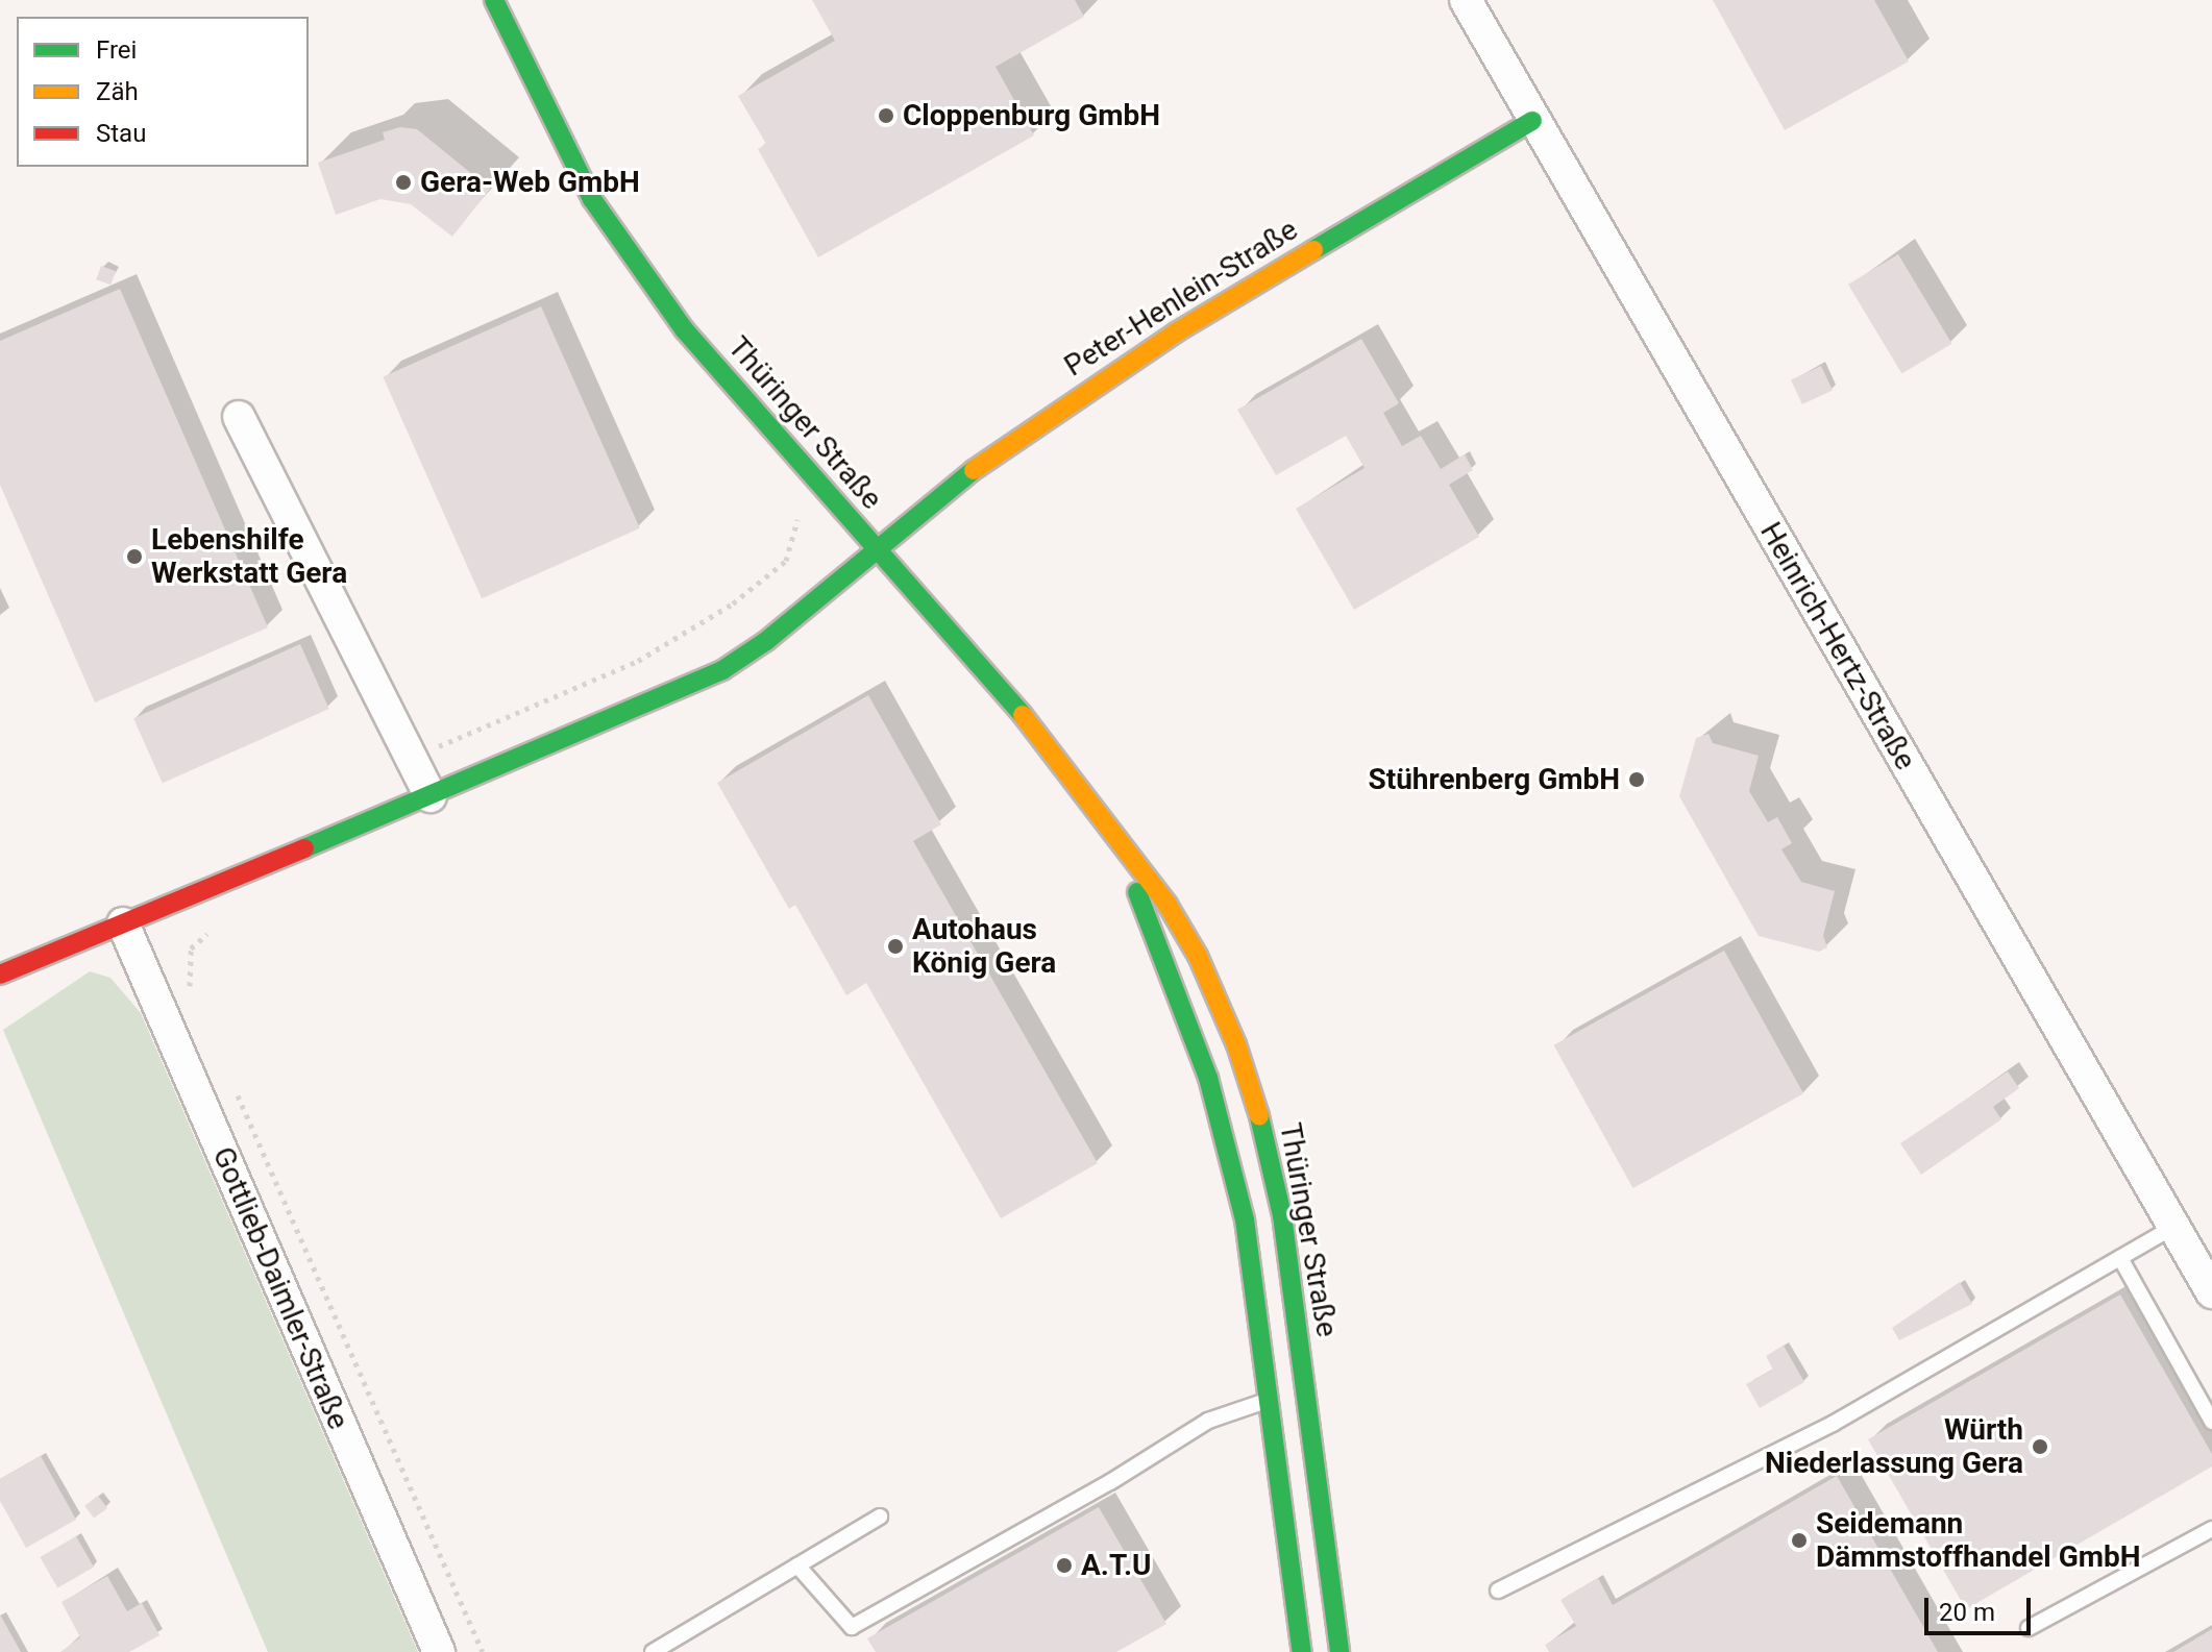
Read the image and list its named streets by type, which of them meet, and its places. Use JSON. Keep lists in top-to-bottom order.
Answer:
{
  "streets": {
    "main road": ["Peter-Henlein-Straße", "Thüringer Straße"],
    "street": ["Heinrich-Hertz-Straße", "Gottlieb-Daimler-Straße"]
  },
  "crossings": [
    ["Peter-Henlein-Straße", "Thüringer Straße"],
    ["Peter-Henlein-Straße", "Heinrich-Hertz-Straße"],
    ["Peter-Henlein-Straße", "Gottlieb-Daimler-Straße"]
  ],
  "places": [
    "Cloppenburg GmbH",
    "Gera-Web GmbH",
    "Lebenshilfe Werkstatt Gera",
    "Stührenberg GmbH",
    "Autohaus König Gera",
    "Würth Niederlassung Gera",
    "Seidemann Dämmstoffhandel GmbH",
    "A.T.U"
  ],
  "legend": ["Frei", "Zäh", "Stau"],
  "scale_bar": "20 m"
}
